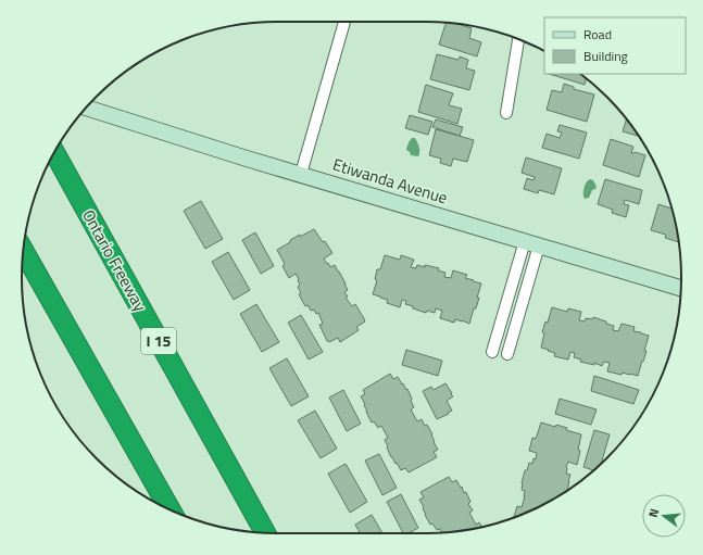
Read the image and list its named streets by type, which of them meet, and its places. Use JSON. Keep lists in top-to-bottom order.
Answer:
{
  "streets": {
    "highway": ["Ontario Freeway", "I 15"],
    "main road": ["Etiwanda Avenue"]
  },
  "legend": ["Road", "Building"],
  "north": "left"
}
